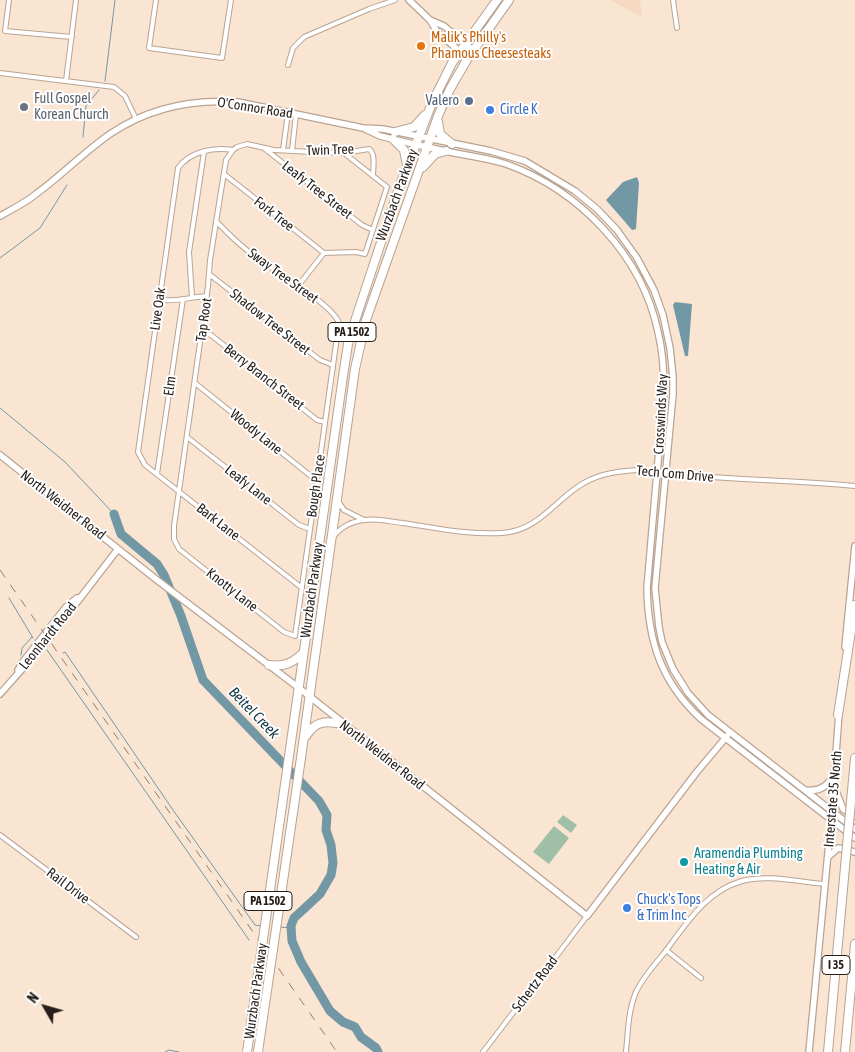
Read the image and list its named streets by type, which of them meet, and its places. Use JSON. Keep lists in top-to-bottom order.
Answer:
{
  "streets": {
    "highway": ["Wurzbach Parkway", "PA 1502", "I 35"],
    "main road": [
      "O'Connor Road",
      "Crosswinds Way",
      "North Weidner Road",
      "Leonhardt Road",
      "Interstate 35 North"
    ],
    "street": [
      "Twin Tree",
      "Leafy Tree Street",
      "Fork Tree",
      "Sway Tree Street",
      "Live Oak",
      "Tap Root",
      "Shadow Tree Street",
      "Berry Branch Street",
      "Elm",
      "Woody Lane",
      "Tech Com Drive",
      "Leafy Lane",
      "Bough Place",
      "Bark Lane",
      "Knotty Lane",
      "Rail Drive",
      "Schertz Road"
    ]
  },
  "crossings": [
    ["O'Connor Road", "Wurzbach Parkway"],
    ["O'Connor Road", "Crosswinds Way"],
    ["Twin Tree", "Leafy Tree Street"],
    ["Twin Tree", "Live Oak"],
    ["Twin Tree", "Tap Root"],
    ["Wurzbach Parkway", "Crosswinds Way"],
    ["Wurzbach Parkway", "Tech Com Drive"],
    ["Wurzbach Parkway", "North Weidner Road"],
    ["Fork Tree", "Tap Root"],
    ["Sway Tree Street", "Tap Root"],
    ["Sway Tree Street", "Bough Place"],
    ["Live Oak", "Bark Lane"],
    ["Tap Root", "Shadow Tree Street"],
    ["Tap Root", "Berry Branch Street"],
    ["Tap Root", "Woody Lane"],
    ["Tap Root", "Leafy Lane"],
    ["Tap Root", "Bark Lane"],
    ["Tap Root", "Knotty Lane"],
    ["Shadow Tree Street", "Bough Place"],
    ["Berry Branch Street", "Bough Place"],
    ["Elm", "Bark Lane"],
    ["Crosswinds Way", "Tech Com Drive"],
    ["Woody Lane", "Bough Place"],
    ["Leafy Lane", "Bough Place"],
    ["Bough Place", "Bark Lane"],
    ["Bough Place", "Knotty Lane"],
    ["North Weidner Road", "Leonhardt Road"],
    ["North Weidner Road", "Schertz Road"]
  ],
  "water": ["Beitel Creek"],
  "places": [
    "Malik's Philly's Phamous Cheesesteaks",
    "Valero",
    "Full Gospel Korean Church",
    "Circle K",
    "Aramendia Plumbing Heating & Air",
    "Chuck's Tops & Trim Inc"
  ],
  "north": "top left"
}
